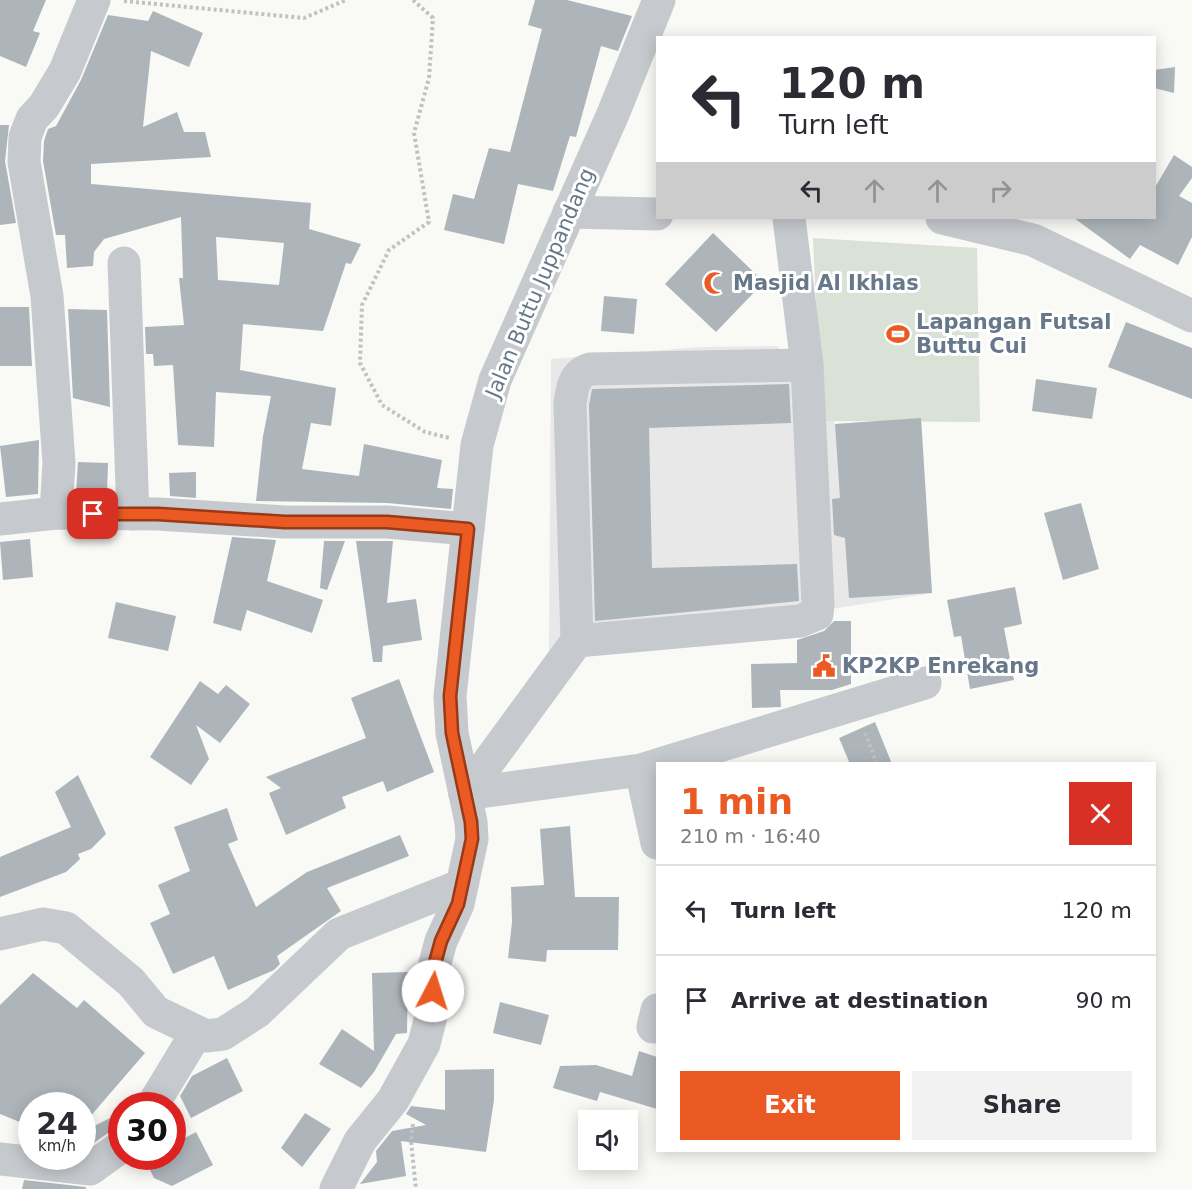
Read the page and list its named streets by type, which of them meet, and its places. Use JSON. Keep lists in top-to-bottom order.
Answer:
{
  "streets": {
    "street": ["Jalan Buttu Juppandang"]
  },
  "places": {
    "mosque": ["Masjid Al Ikhlas"],
    "sports": ["Lapangan Futsal Buttu Cui"],
    "public building": ["KP2KP Enrekang"]
  },
  "page": {
    "turn": ["120 m", "Turn left"],
    "heading": ["1 min", "210 m · 16:40"],
    "list": [
      {
        "name": "Turn left",
        "value": "120 m"
      },
      {
        "name": "Arrive at destination",
        "value": "90 m"
      }
    ],
    "buttons": ["Exit", "Share"],
    "speed": "24 km/h",
    "limit": "30"
  }
}
